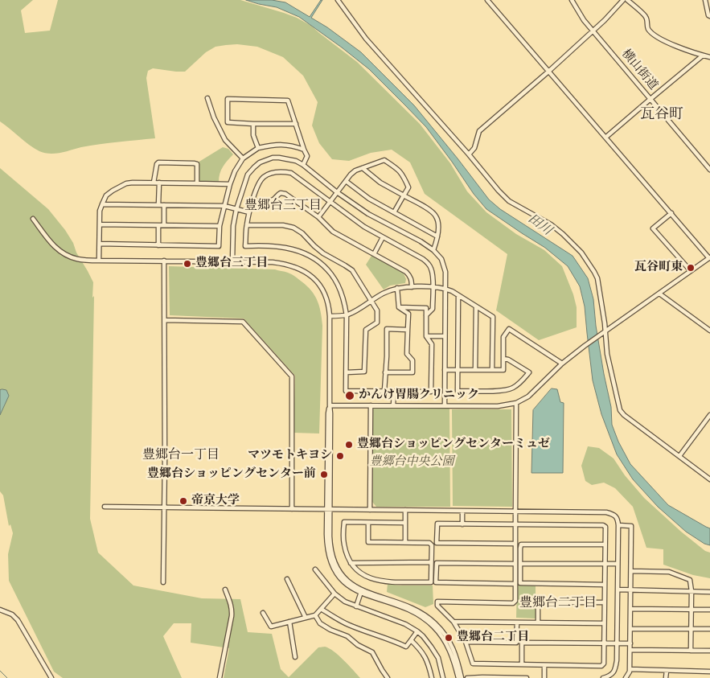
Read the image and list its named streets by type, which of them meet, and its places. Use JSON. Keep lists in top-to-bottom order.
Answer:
{
  "streets": {
    "street": ["横山街道"]
  },
  "districts": [
    "瓦谷町",
    "豊郷台三丁目",
    "豊郷台一丁目",
    "豊郷台二丁目"
  ],
  "water": ["田川"],
  "parks": ["豊郷台中央公園"],
  "places": [
    "豊郷台三丁目",
    "瓦谷町東",
    "かんけ胃腸クリニック",
    "豊郷台ショッピングセンターミュゼ",
    "マツモトキヨシ",
    "豊郷台ショッピングセンター前",
    "帝京大学",
    "豊郷台二丁目"
  ]
}
